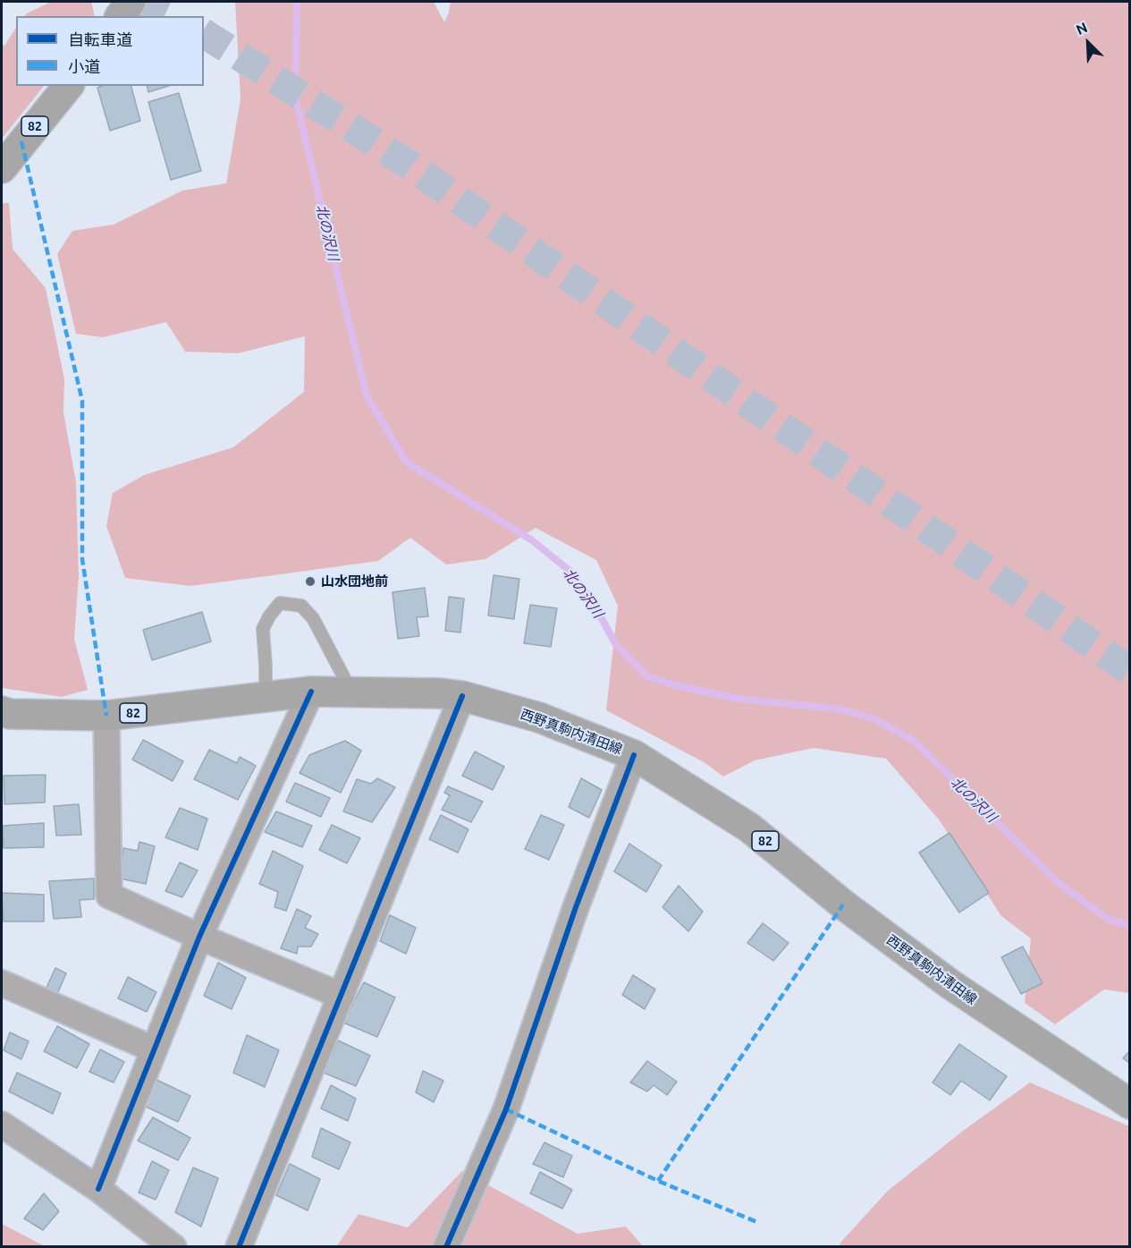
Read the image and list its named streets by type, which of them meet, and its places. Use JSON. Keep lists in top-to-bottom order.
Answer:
{
  "streets": {
    "main road": ["82", "西野真駒内清田線"]
  },
  "water": ["北の沢川"],
  "places": ["山水団地前"],
  "legend": ["自転車道", "小道"],
  "north": "top left"
}
